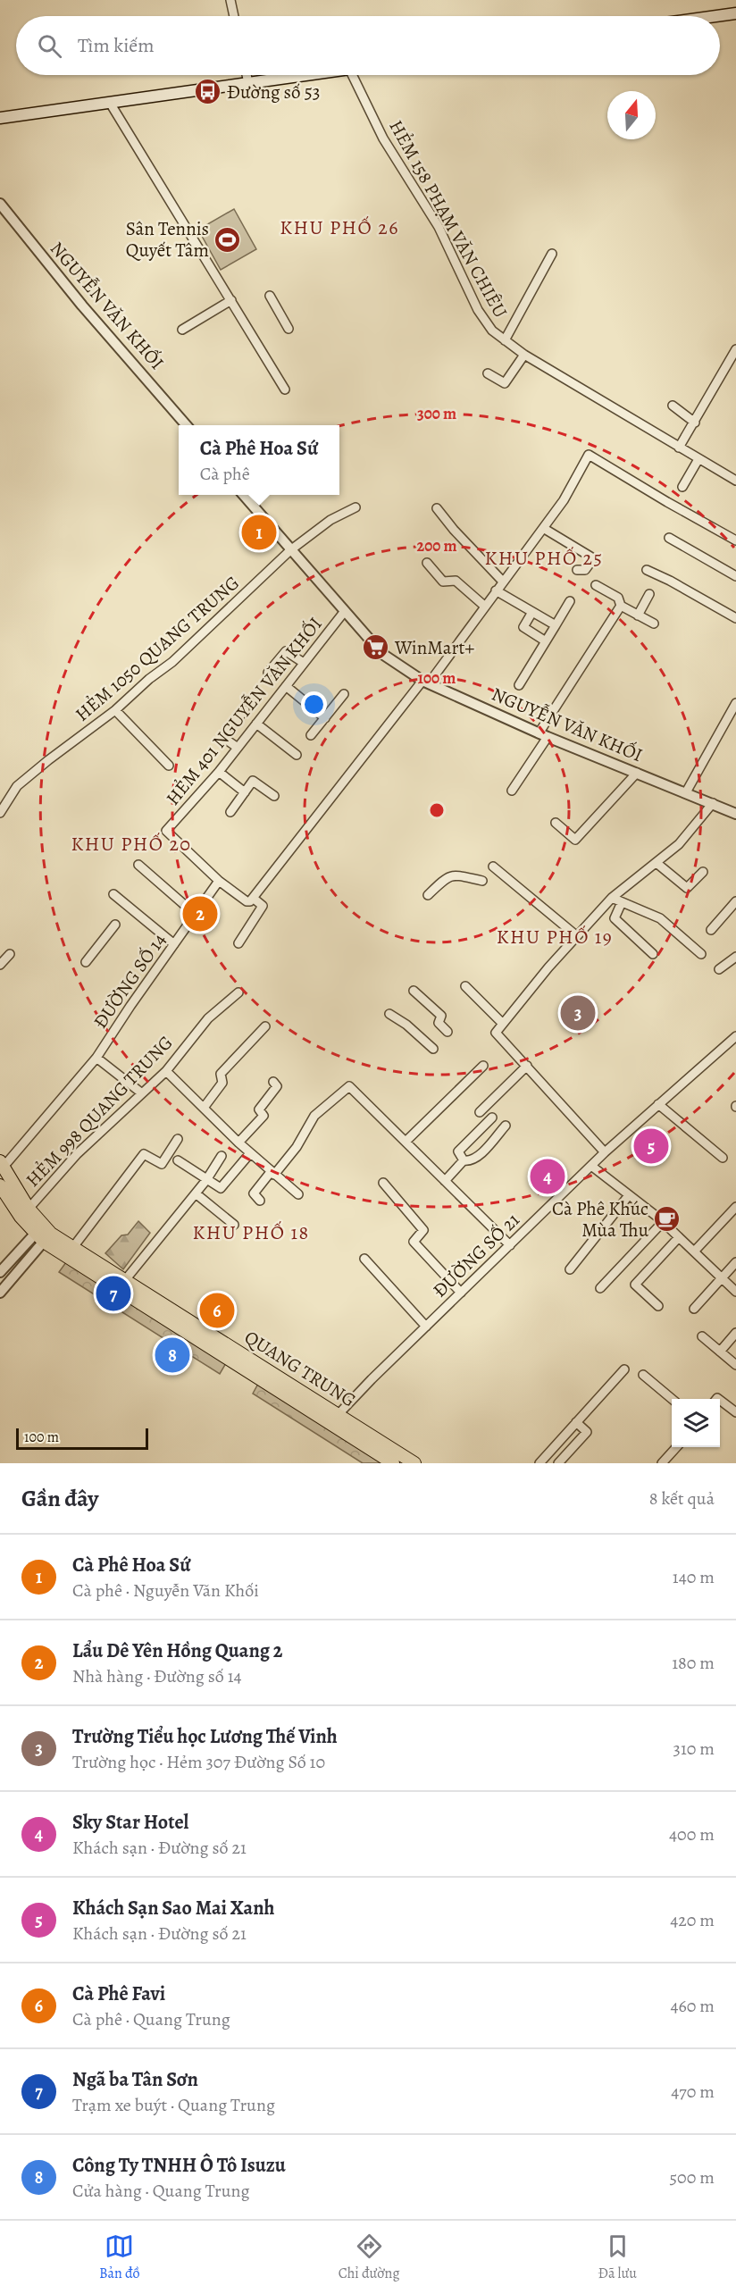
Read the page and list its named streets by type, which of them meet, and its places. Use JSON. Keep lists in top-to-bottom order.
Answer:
{
  "streets": {
    "main road": ["QUANG TRUNG"],
    "street": [
      "HẺM 158 PHẠM VĂN CHIÊU",
      "NGUYỄN VĂN KHỐI",
      "HẺM 1050 QUANG TRUNG",
      "HẺM 401 NGUYỄN VĂN KHỐI",
      "ĐƯỜNG SỐ 14",
      "HẺM 998 QUANG TRUNG",
      "ĐƯỜNG SỐ 21"
    ]
  },
  "crossings": [
    ["NGUYỄN VĂN KHỐI", "HẺM 1050 QUANG TRUNG"],
    ["NGUYỄN VĂN KHỐI", "HẺM 401 NGUYỄN VĂN KHỐI"],
    ["HẺM 401 NGUYỄN VĂN KHỐI", "ĐƯỜNG SỐ 14"],
    ["ĐƯỜNG SỐ 14", "QUANG TRUNG"],
    ["HẺM 998 QUANG TRUNG", "QUANG TRUNG"],
    ["ĐƯỜNG SỐ 21", "QUANG TRUNG"]
  ],
  "districts": [
    "KHU PHỐ 26",
    "KHU PHỐ 25",
    "KHU PHỐ 20",
    "KHU PHỐ 19",
    "KHU PHỐ 18"
  ],
  "places": {
    "bus stop": ["Đường số 53"],
    "sports": ["Sân Tennis Quyết Tâm"],
    "supermarket": ["WinMart+"],
    "cafe": ["Cà Phê Khúc Mùa Thu"]
  },
  "scale_bar": "100 m",
  "north": "top",
  "page": {
    "search": "Tìm kiếm",
    "popup": ["Cà Phê Hoa Sứ", "Cà phê"],
    "pins": [
      "1",
      "2",
      "3",
      "5",
      "4",
      "7",
      "6",
      "8"
    ],
    "scale": "100 m",
    "heading": ["Gần đây", "8 kết quả"],
    "list": [
      {
        "mark": "1",
        "name": "Cà Phê Hoa Sứ",
        "note": "Cà phê · Nguyễn Văn Khối",
        "value": "140 m"
      },
      {
        "mark": "2",
        "name": "Lẩu Dê Yên Hồng Quang 2",
        "note": "Nhà hàng · Đường số 14",
        "value": "180 m"
      },
      {
        "mark": "3",
        "name": "Trường Tiểu học Lương Thế Vinh",
        "note": "Trường học · Hẻm 307 Đường Số 10",
        "value": "310 m"
      },
      {
        "mark": "4",
        "name": "Sky Star Hotel",
        "note": "Khách sạn · Đường số 21",
        "value": "400 m"
      },
      {
        "mark": "5",
        "name": "Khách Sạn Sao Mai Xanh",
        "note": "Khách sạn · Đường số 21",
        "value": "420 m"
      },
      {
        "mark": "6",
        "name": "Cà Phê Favi",
        "note": "Cà phê · Quang Trung",
        "value": "460 m"
      },
      {
        "mark": "7",
        "name": "Ngã ba Tân Sơn",
        "note": "Trạm xe buýt · Quang Trung",
        "value": "470 m"
      },
      {
        "mark": "8",
        "name": "Công Ty TNHH Ô Tô Isuzu",
        "note": "Cửa hàng · Quang Trung",
        "value": "500 m"
      }
    ],
    "nav": ["Bản đồ", "Chỉ đường", "Đã lưu"]
  },
  "rings": ["300 m", "200 m", "100 m"]
}
